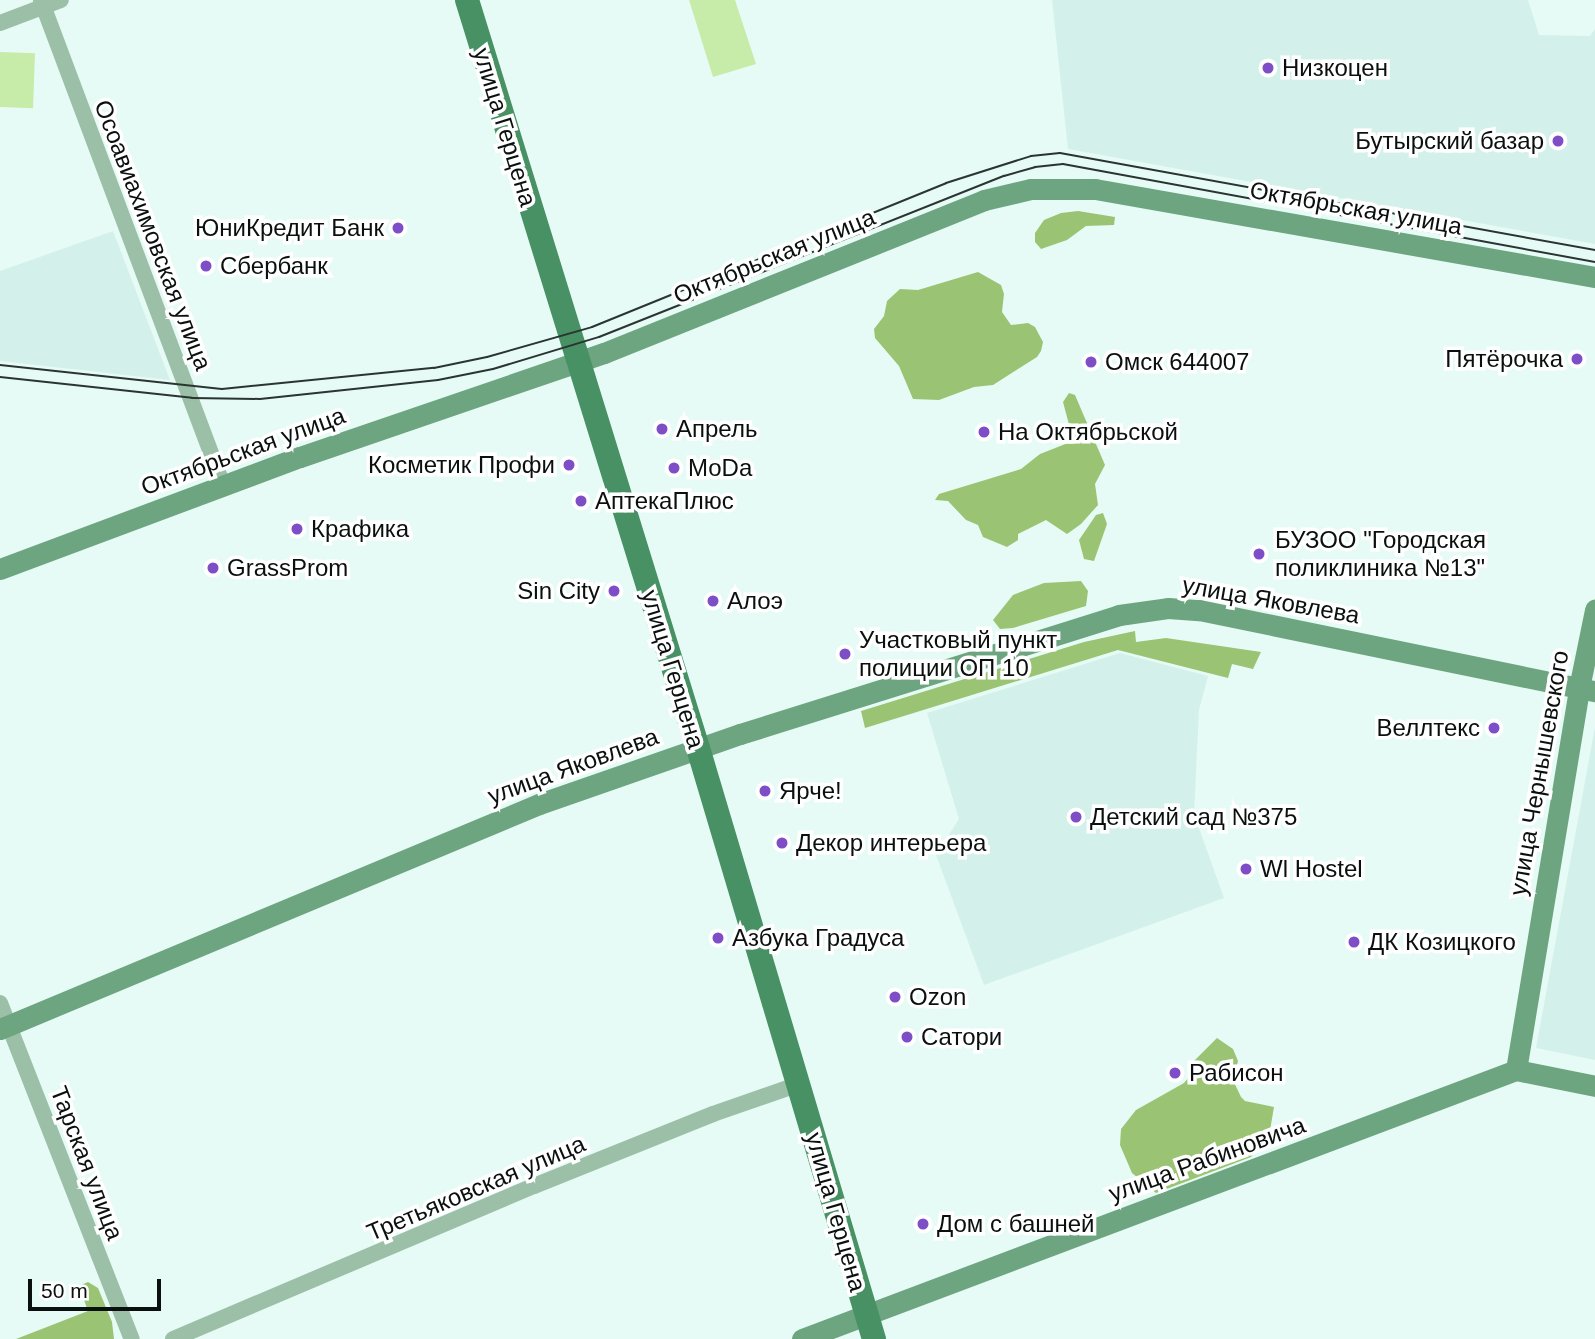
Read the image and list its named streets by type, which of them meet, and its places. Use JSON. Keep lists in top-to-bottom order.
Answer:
{
  "streets": {
    "main road": ["улица Герцена"],
    "street": [
      "Октябрьская улица",
      "Осоавиахимовская улица",
      "улица Яковлева",
      "улица Чернышевского",
      "улица Рабиновича",
      "Тарская улица",
      "Третьяковская улица"
    ]
  },
  "crossings": [
    ["улица Герцена", "Октябрьская улица"],
    ["улица Герцена", "улица Яковлева"],
    ["улица Герцена", "улица Рабиновича"],
    ["улица Герцена", "Третьяковская улица"],
    ["Октябрьская улица", "Осоавиахимовская улица"],
    ["улица Яковлева", "улица Чернышевского"],
    ["улица Яковлева", "Тарская улица"],
    ["улица Чернышевского", "улица Рабиновича"]
  ],
  "places": [
    "Низкоцен",
    "Бутырский базар",
    "ЮниКредит Банк",
    "Сбербанк",
    "Пятёрочка",
    "Омск 644007",
    "Апрель",
    "На Октябрьской",
    "Косметик Профи",
    "МоDa",
    "АптекаПлюс",
    "Крафика",
    "БУЗОО \"Городская поликлиника №13\"",
    "GrassProm",
    "Sin City",
    "Алоэ",
    "Участковый пункт полиции ОП 10",
    "Веллтекс",
    "Ярче!",
    "Детский сад №375",
    "Декор интерьера",
    "Wl Hostel",
    "Азбука Градуса",
    "ДК Козицкого",
    "Ozon",
    "Сатори",
    "Рабисон",
    "Дом с башней"
  ],
  "scale_bar": "50 m"
}
